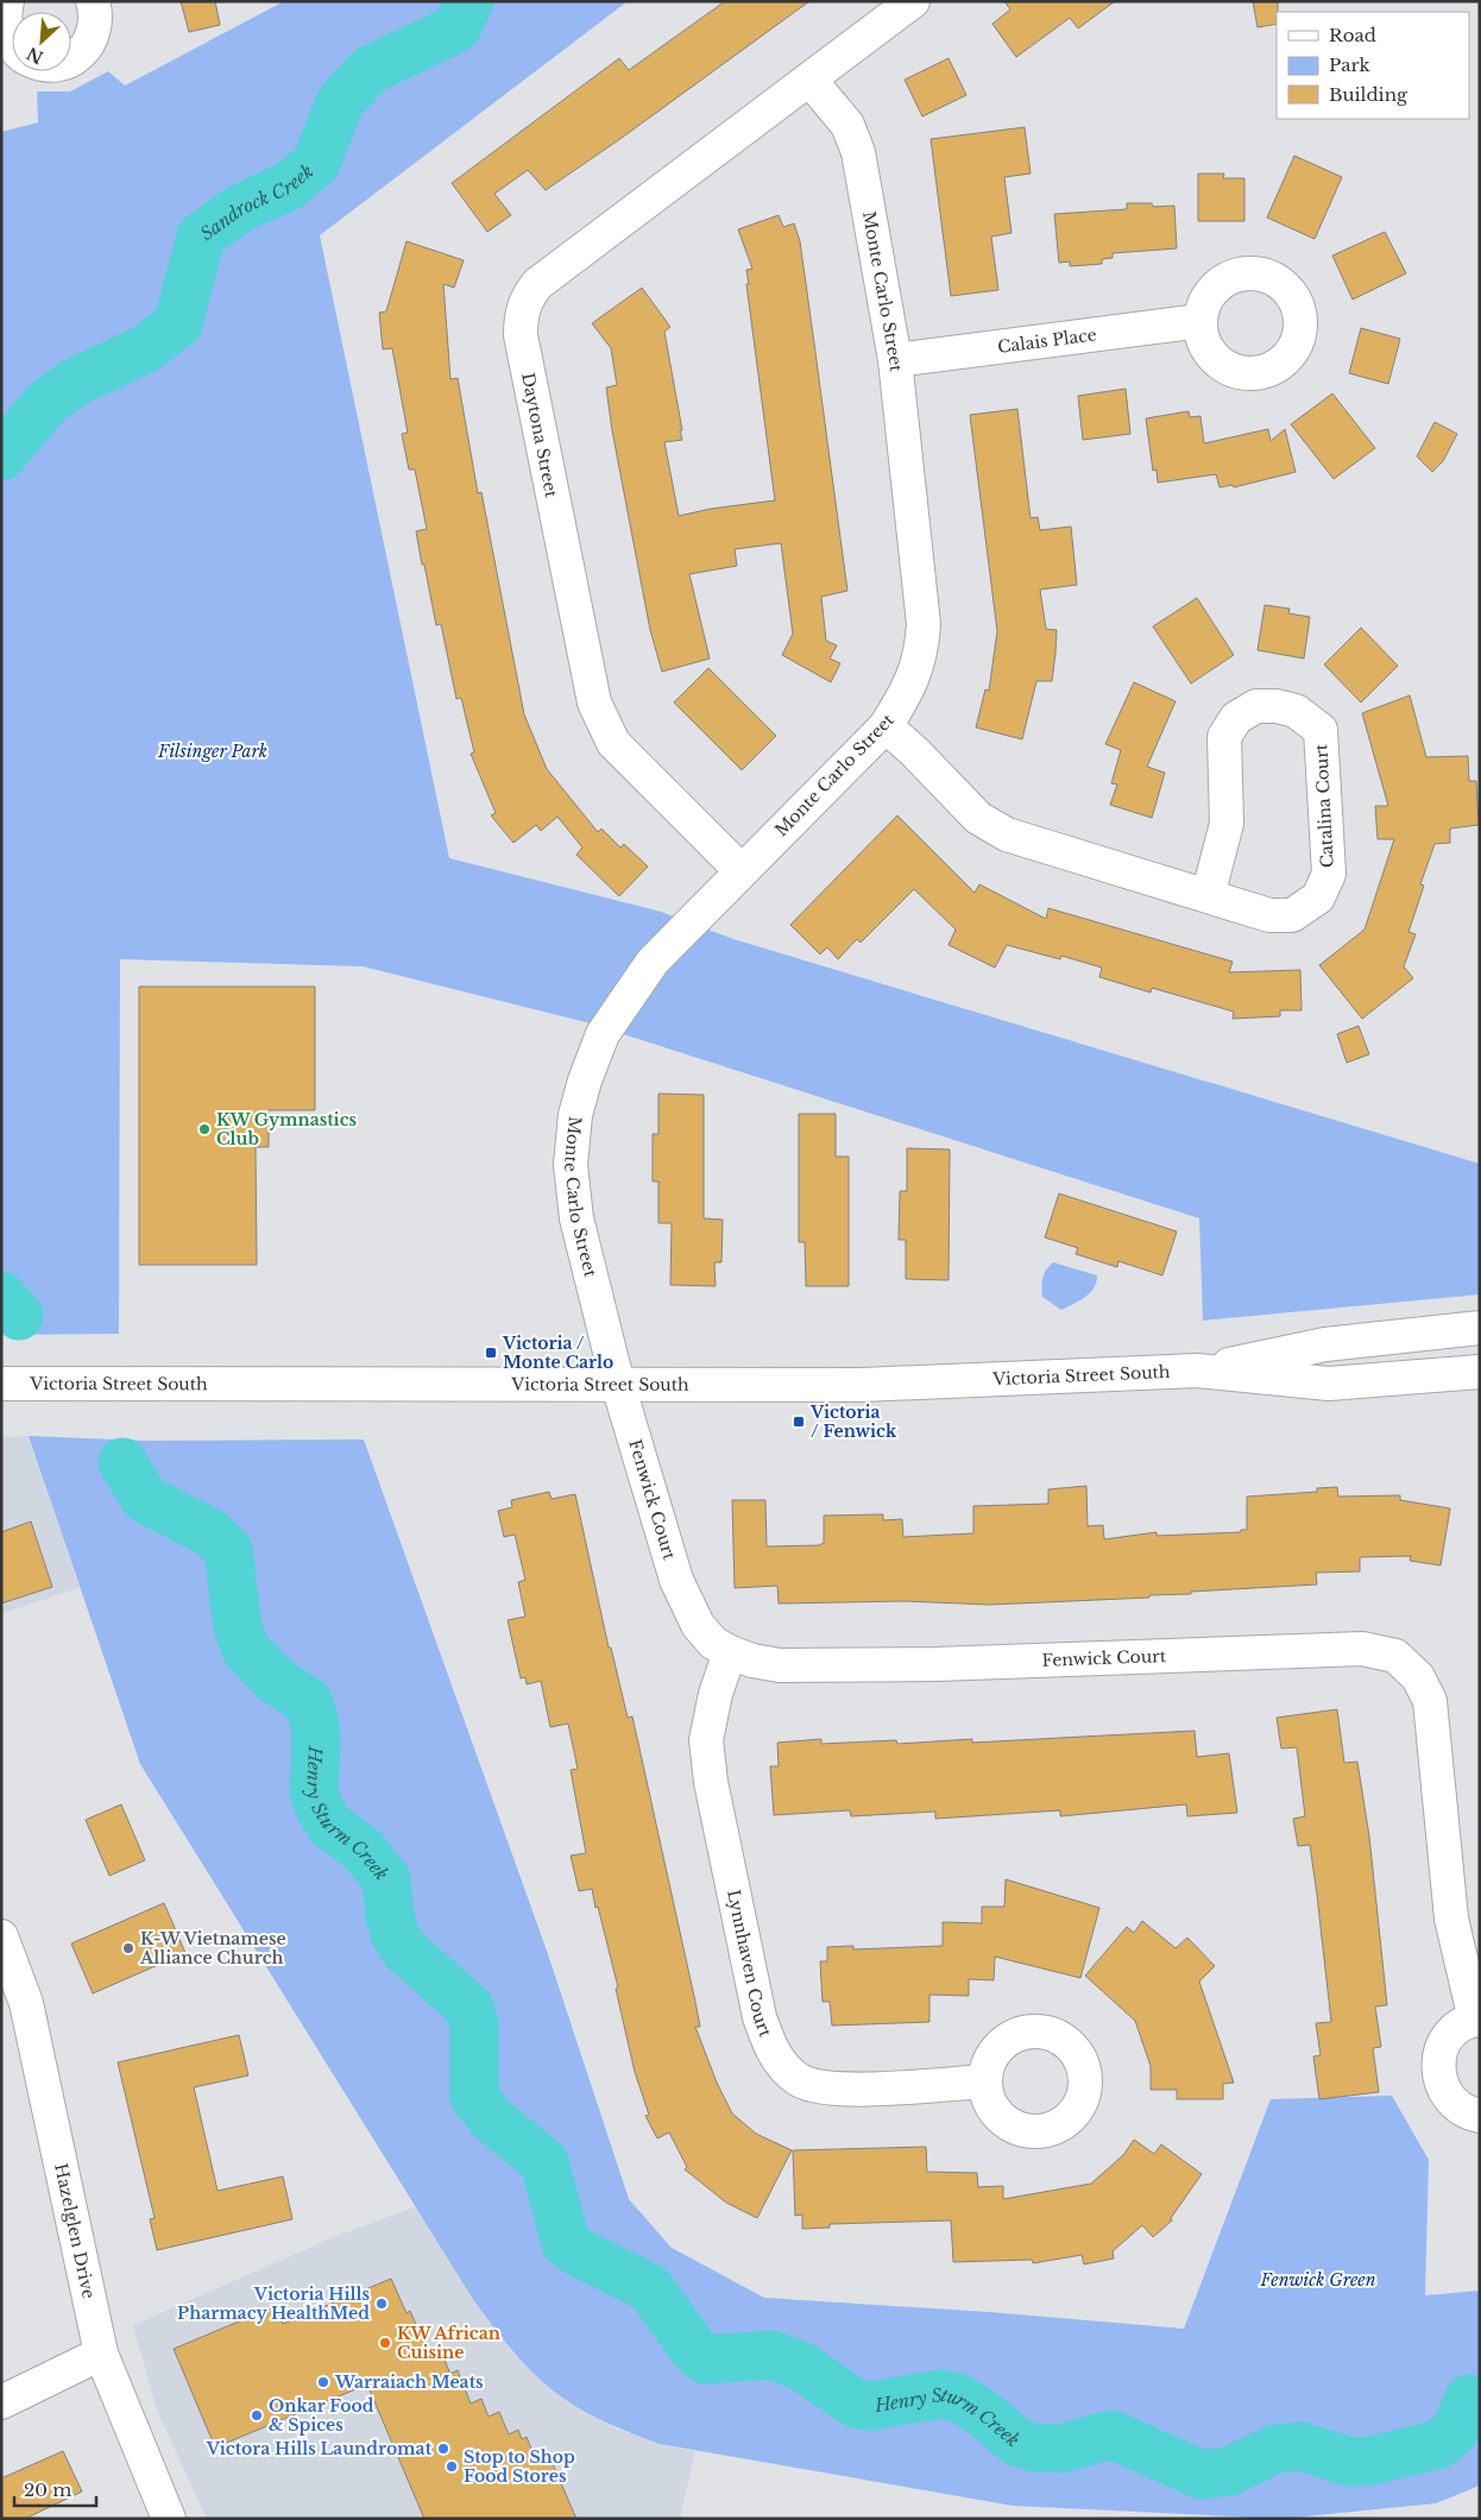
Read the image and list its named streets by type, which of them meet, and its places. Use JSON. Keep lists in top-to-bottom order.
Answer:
{
  "streets": {
    "street": [
      "Monte Carlo Street",
      "Calais Place",
      "Daytona Street",
      "Catalina Court",
      "Victoria Street South",
      "Fenwick Court",
      "Lynnhaven Court",
      "Hazelglen Drive"
    ]
  },
  "crossings": [
    ["Monte Carlo Street", "Calais Place"],
    ["Monte Carlo Street", "Daytona Street"],
    ["Monte Carlo Street", "Catalina Court"],
    ["Monte Carlo Street", "Victoria Street South"],
    ["Monte Carlo Street", "Fenwick Court"],
    ["Victoria Street South", "Fenwick Court"],
    ["Fenwick Court", "Lynnhaven Court"]
  ],
  "water": ["Sandrock Creek", "Henry Sturm Creek"],
  "parks": ["Filsinger Park", "Fenwick Green"],
  "places": {
    "other": [
      "KW Gymnastics Club",
      "K-W Vietnamese Alliance Church",
      "Victoria Hills Pharmacy HealthMed",
      "KW African Cuisine",
      "Warraiach Meats",
      "Onkar Food & Spices",
      "Victora Hills Laundromat",
      "Stop to Shop Food Stores"
    ],
    "transit": ["Victoria / Monte Carlo", "Victoria / Fenwick"]
  },
  "legend": ["Road", "Park", "Building"],
  "scale_bar": "20 m",
  "north": "bottom left"
}
